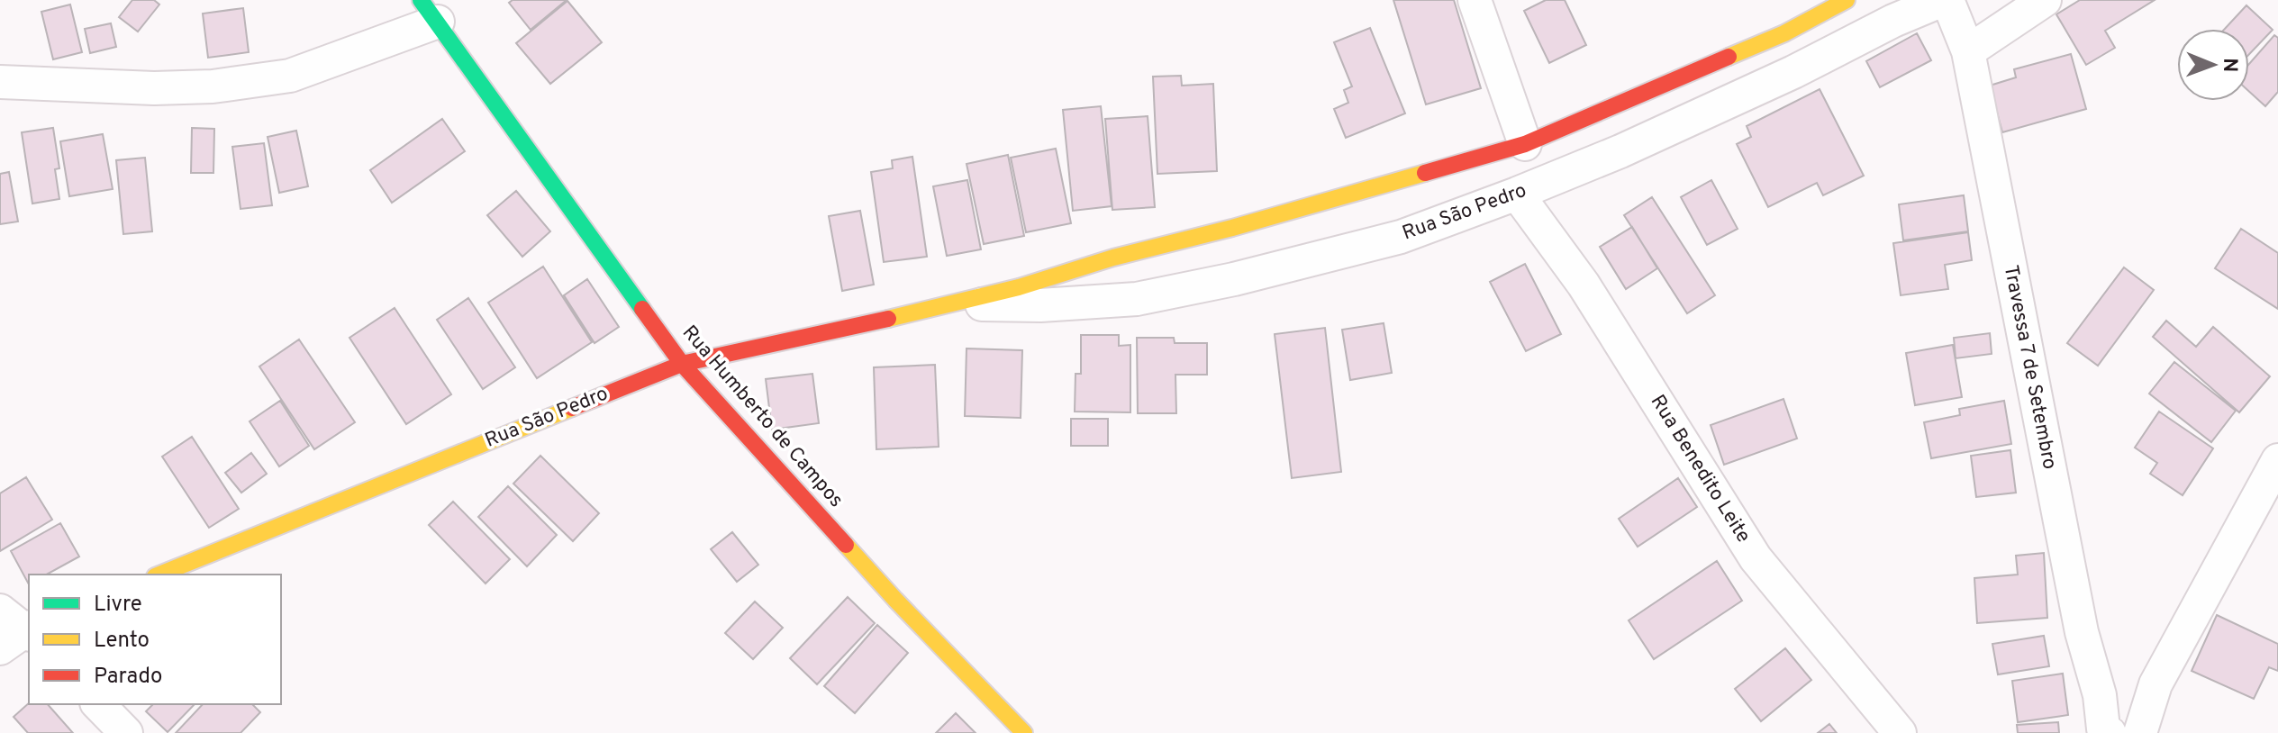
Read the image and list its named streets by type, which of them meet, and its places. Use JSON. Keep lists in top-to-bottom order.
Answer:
{
  "streets": {
    "street": [
      "Rua São Pedro",
      "Travessa 7 de Setembro",
      "Rua Humberto de Campos",
      "Rua Benedito Leite"
    ]
  },
  "crossings": [
    ["Rua São Pedro", "Travessa 7 de Setembro"],
    ["Rua São Pedro", "Rua Humberto de Campos"],
    ["Rua São Pedro", "Rua Benedito Leite"]
  ],
  "legend": ["Livre", "Lento", "Parado"],
  "north": "right"
}
